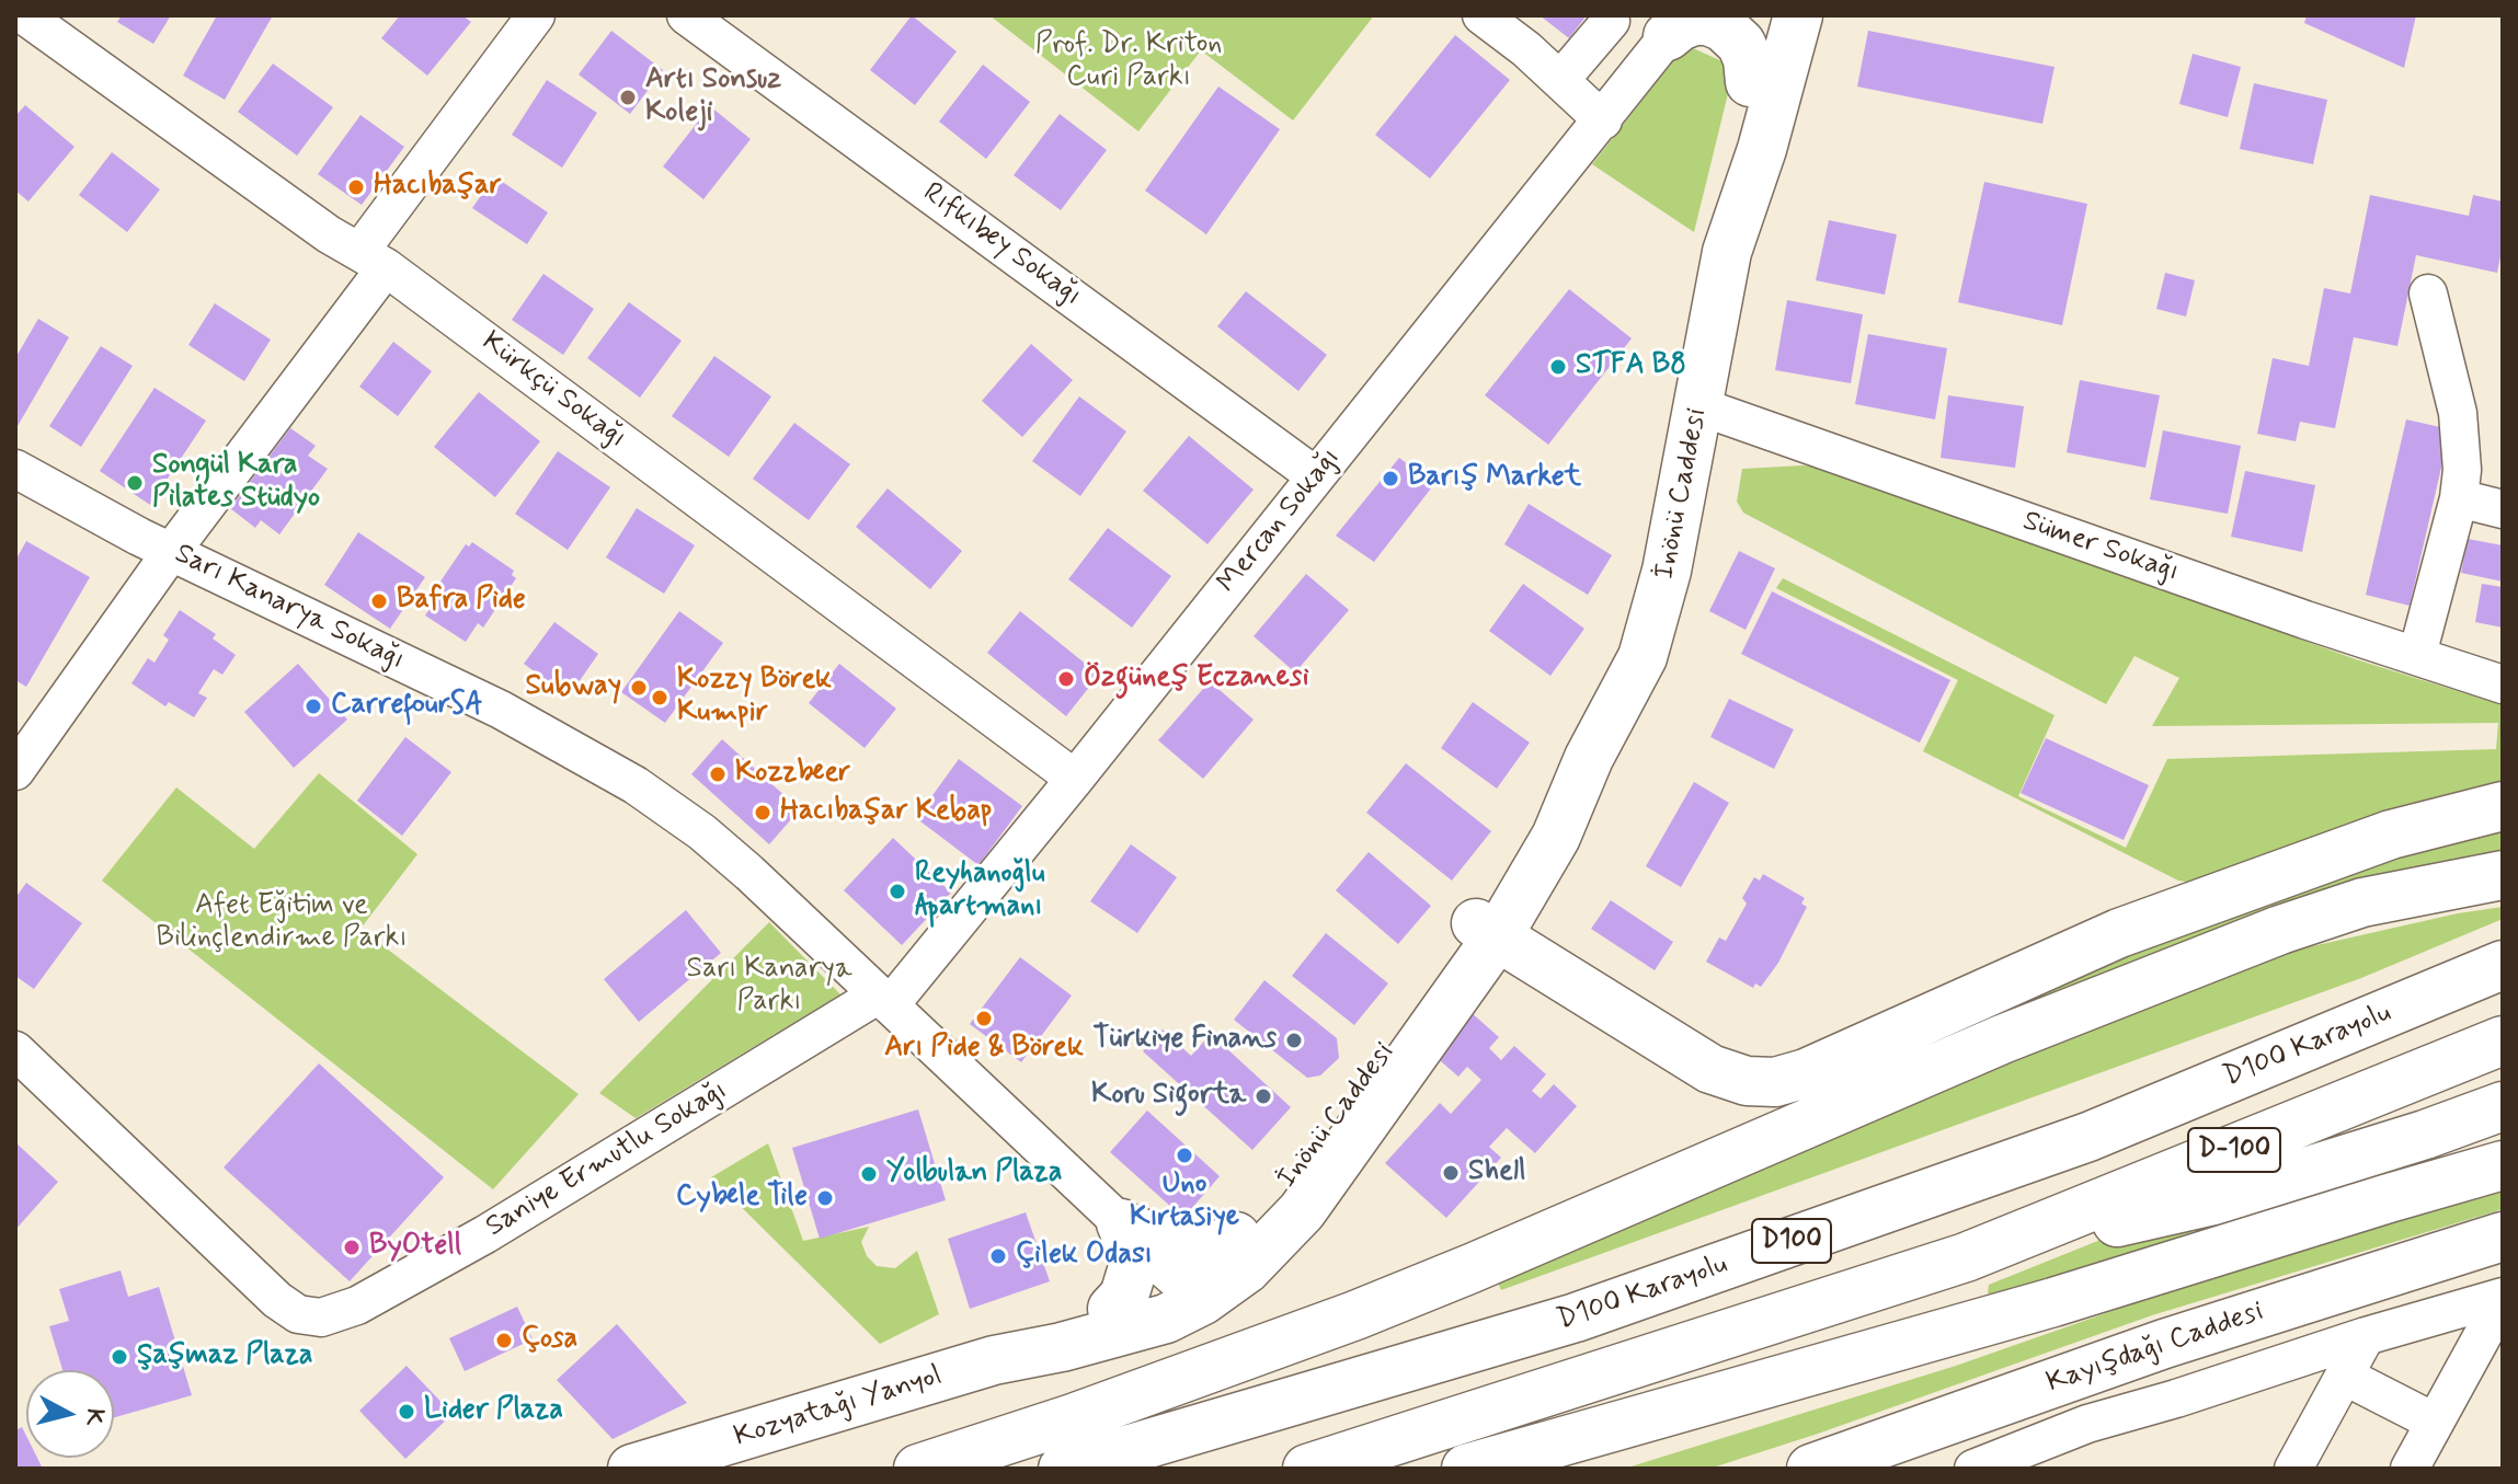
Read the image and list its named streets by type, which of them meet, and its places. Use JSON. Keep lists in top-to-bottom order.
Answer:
{
  "streets": {
    "main road": [
      "İnönü Caddesi",
      "D100 Karayolu",
      "D-100",
      "D100",
      "Kayışdağı Caddesi",
      "Kozyatağı Yanyol"
    ],
    "street": [
      "Rıfkıbey Sokağı",
      "Kürkçü Sokağı",
      "Mercan Sokağı",
      "Sümer Sokağı",
      "Sarı Kanarya Sokağı",
      "Saniye Ermutlu Sokağı"
    ]
  },
  "crossings": [
    ["Rıfkıbey Sokağı", "Mercan Sokağı"],
    ["Kürkçü Sokağı", "Mercan Sokağı"],
    ["İnönü Caddesi", "Sümer Sokağı"],
    ["İnönü Caddesi", "Kozyatağı Yanyol"],
    ["Mercan Sokağı", "Sarı Kanarya Sokağı"],
    ["Mercan Sokağı", "Saniye Ermutlu Sokağı"],
    ["Sarı Kanarya Sokağı", "Saniye Ermutlu Sokağı"],
    ["D-100", "D100"]
  ],
  "parks": ["Prof. Dr. Kriton Curi Parkı", "Afet Eğitim ve Bilinçlendirme Parkı", "Sarı Kanarya Parkı"],
  "places": [
    "Artı Sonsuz Koleji",
    "Hacıbaşar",
    "STFA B8",
    "Barış Market",
    "Songül Kara Pilates Stüdyo",
    "Bafra Pide",
    "Özgüneş Eczanesi",
    "Subway",
    "Kozzy Börek Kumpir",
    "CarrefourSA",
    "Kozzbeer",
    "Hacıbaşar Kebap",
    "Reyhanoğlu Apartmanı",
    "Arı Pide & Börek",
    "Türkiye Finans",
    "Koru Sigorta",
    "Uno Kırtasiye",
    "Shell",
    "Yolbulan Plaza",
    "Cybele Tile",
    "ByOtell",
    "Çilek Odası",
    "Çosa",
    "Şaşmaz Plaza",
    "Lider Plaza"
  ],
  "north": "right"
}
